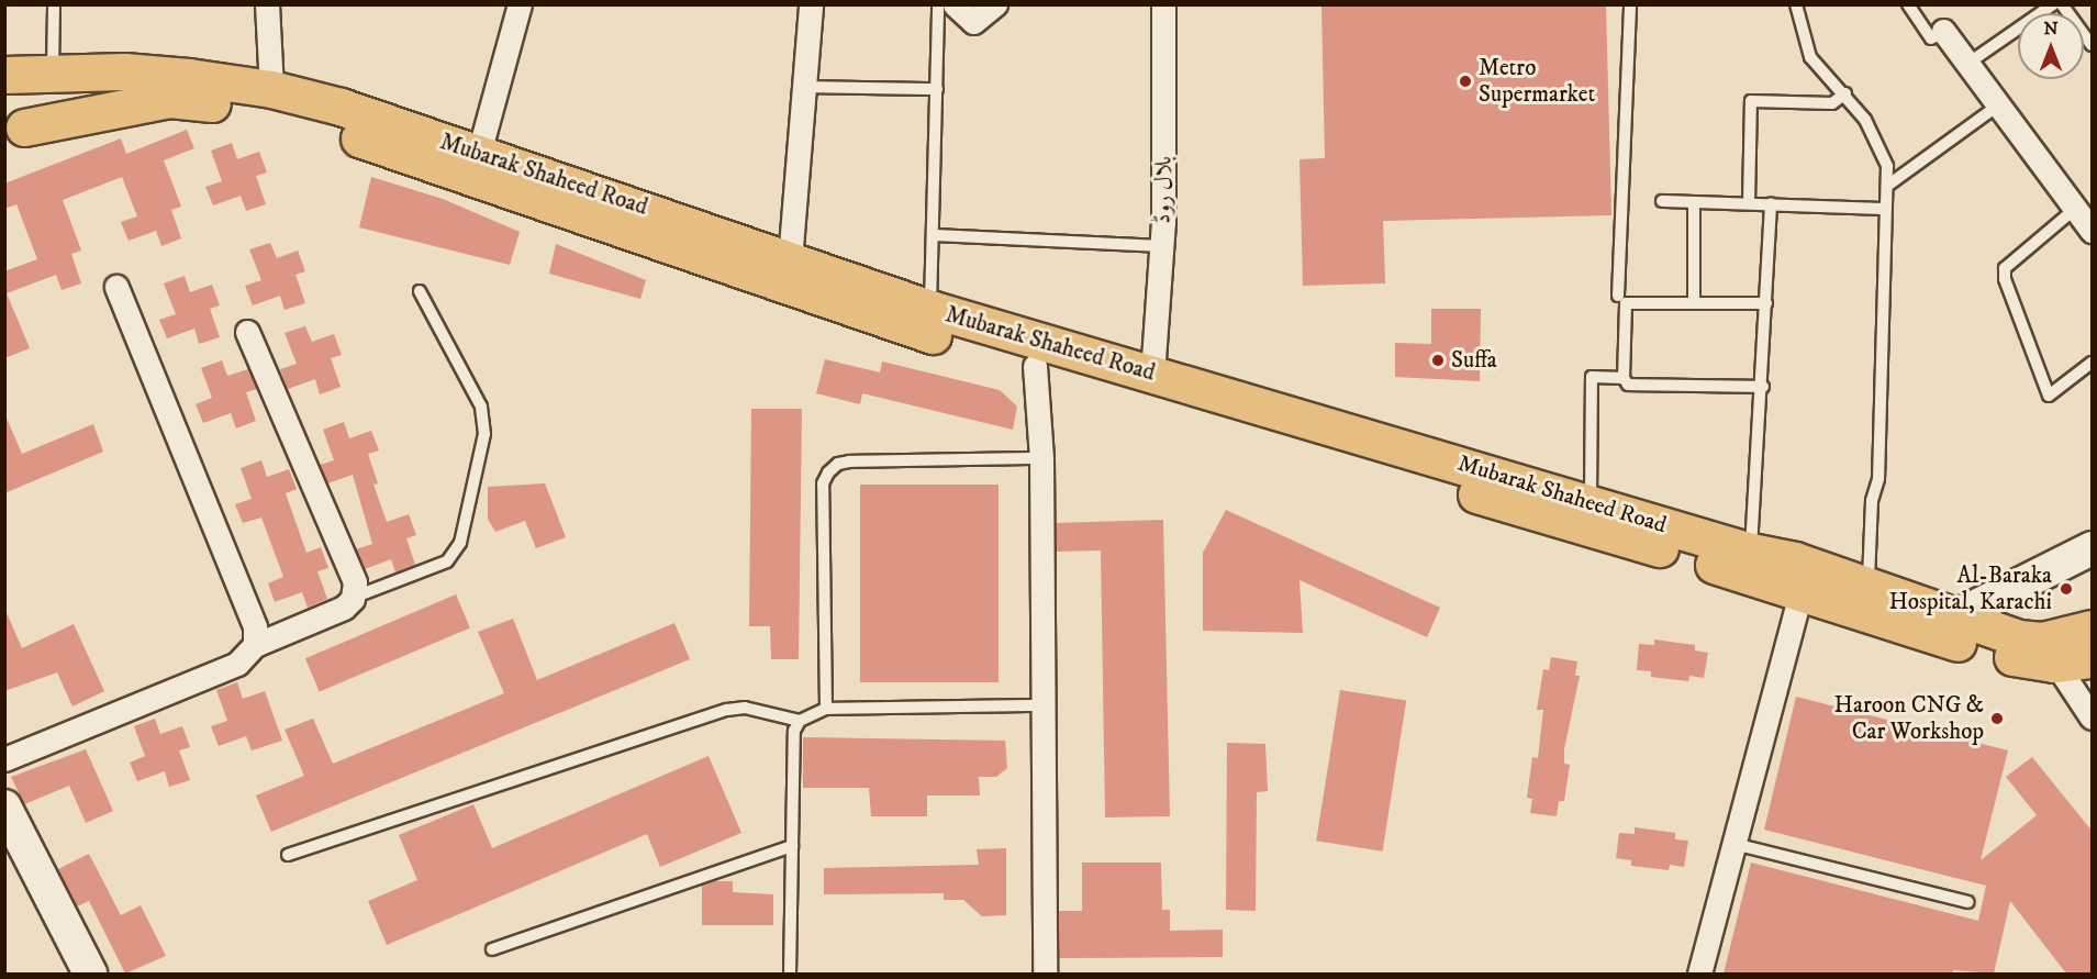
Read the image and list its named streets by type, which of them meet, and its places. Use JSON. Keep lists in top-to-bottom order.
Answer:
{
  "streets": {
    "main road": ["Mubarak Shaheed Road"],
    "street": ["بلال روڈ"]
  },
  "crossings": [
    ["Mubarak Shaheed Road", "بلال روڈ"]
  ],
  "places": [
    "Metro Supermarket",
    "Suffa",
    "Al-Baraka Hospital, Karachi",
    "Haroon CNG & Car Workshop"
  ],
  "north": "top"
}
